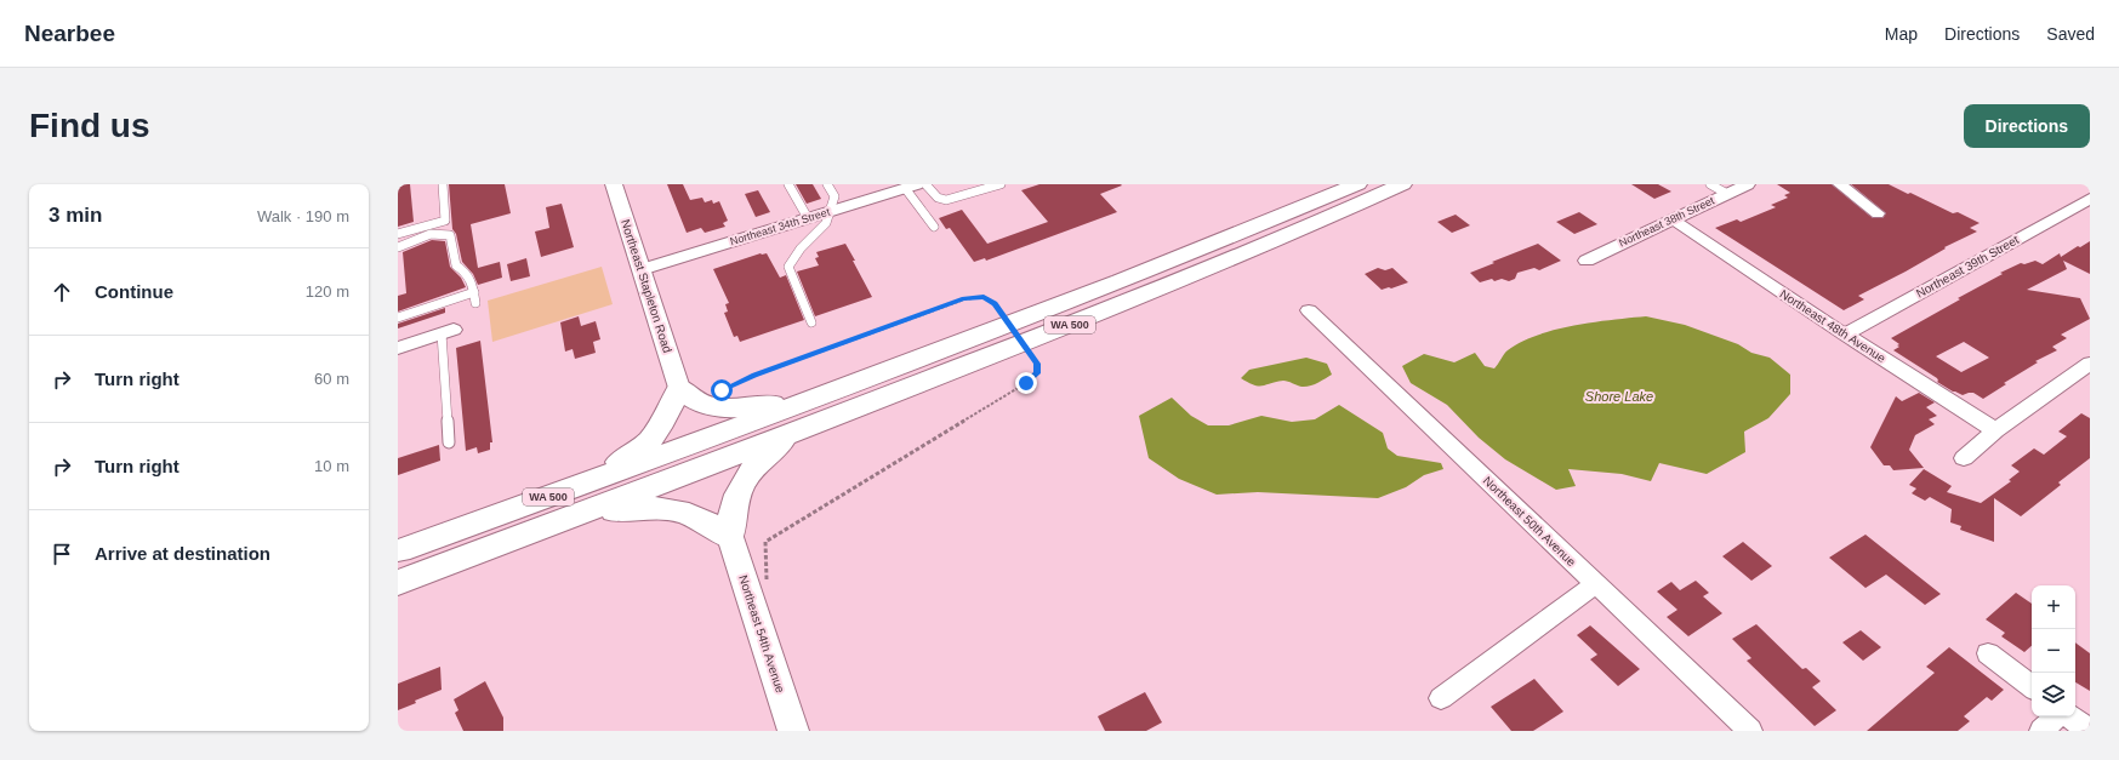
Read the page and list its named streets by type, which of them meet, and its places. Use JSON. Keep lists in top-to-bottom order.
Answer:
{
  "streets": {
    "highway": ["WA 500"],
    "street": [
      "Northeast 38th Street",
      "Northeast 34th Street",
      "Northeast 39th Street",
      "Northeast Stapleton Road",
      "Northeast 48th Avenue",
      "Northeast 50th Avenue",
      "Northeast 54th Avenue"
    ]
  },
  "crossings": [
    ["Northeast 38th Street", "Northeast 48th Avenue"],
    ["Northeast 34th Street", "Northeast Stapleton Road"],
    ["Northeast 39th Street", "Northeast 48th Avenue"]
  ],
  "water": ["Shore Lake"],
  "page": {
    "header": "Nearbee",
    "nav": ["Map", "Directions", "Saved"],
    "buttons": "Directions",
    "title": "Find us",
    "heading": ["3 min", "Walk · 190 m"],
    "list": [
      ["Continue", "120 m"],
      ["Turn right", "60 m"],
      ["Turn right", "10 m"],
      "Arrive at destination"
    ],
    "map_buttons": ["+", "−"]
  }
}
